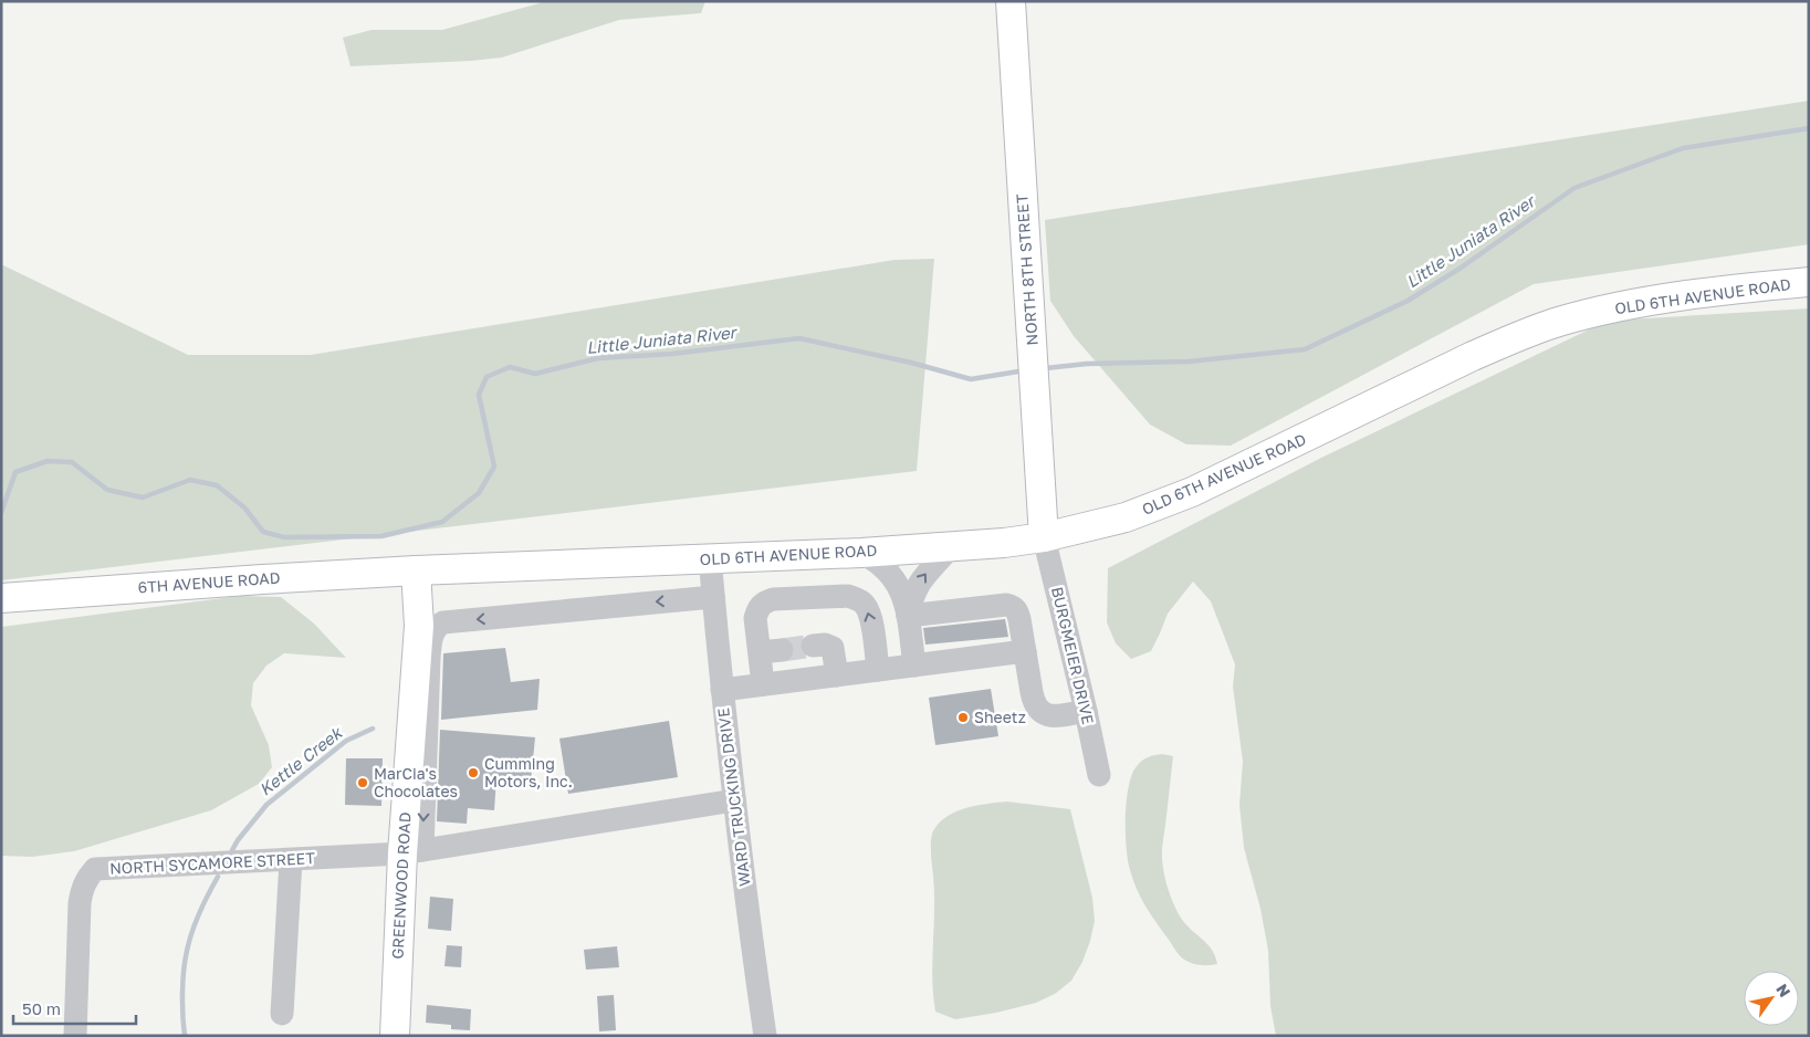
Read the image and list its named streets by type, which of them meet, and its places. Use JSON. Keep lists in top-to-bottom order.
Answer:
{
  "streets": {
    "main road": [
      "NORTH 8TH STREET",
      "OLD 6TH AVENUE ROAD",
      "6TH AVENUE ROAD",
      "GREENWOOD ROAD"
    ],
    "street": ["BURGMEIER DRIVE", "WARD TRUCKING DRIVE", "NORTH SYCAMORE STREET"]
  },
  "crossings": [
    ["NORTH 8TH STREET", "OLD 6TH AVENUE ROAD"],
    ["NORTH 8TH STREET", "BURGMEIER DRIVE"],
    ["OLD 6TH AVENUE ROAD", "6TH AVENUE ROAD"],
    ["OLD 6TH AVENUE ROAD", "BURGMEIER DRIVE"],
    ["OLD 6TH AVENUE ROAD", "WARD TRUCKING DRIVE"],
    ["OLD 6TH AVENUE ROAD", "GREENWOOD ROAD"],
    ["6TH AVENUE ROAD", "GREENWOOD ROAD"],
    ["WARD TRUCKING DRIVE", "NORTH SYCAMORE STREET"],
    ["NORTH SYCAMORE STREET", "GREENWOOD ROAD"]
  ],
  "water": ["Little Juniata River", "Kettle Creek"],
  "places": ["Sheetz", "Cumming Motors, Inc.", "MarCia's Chocolates"],
  "scale_bar": "50 m",
  "north": "top right"
}
